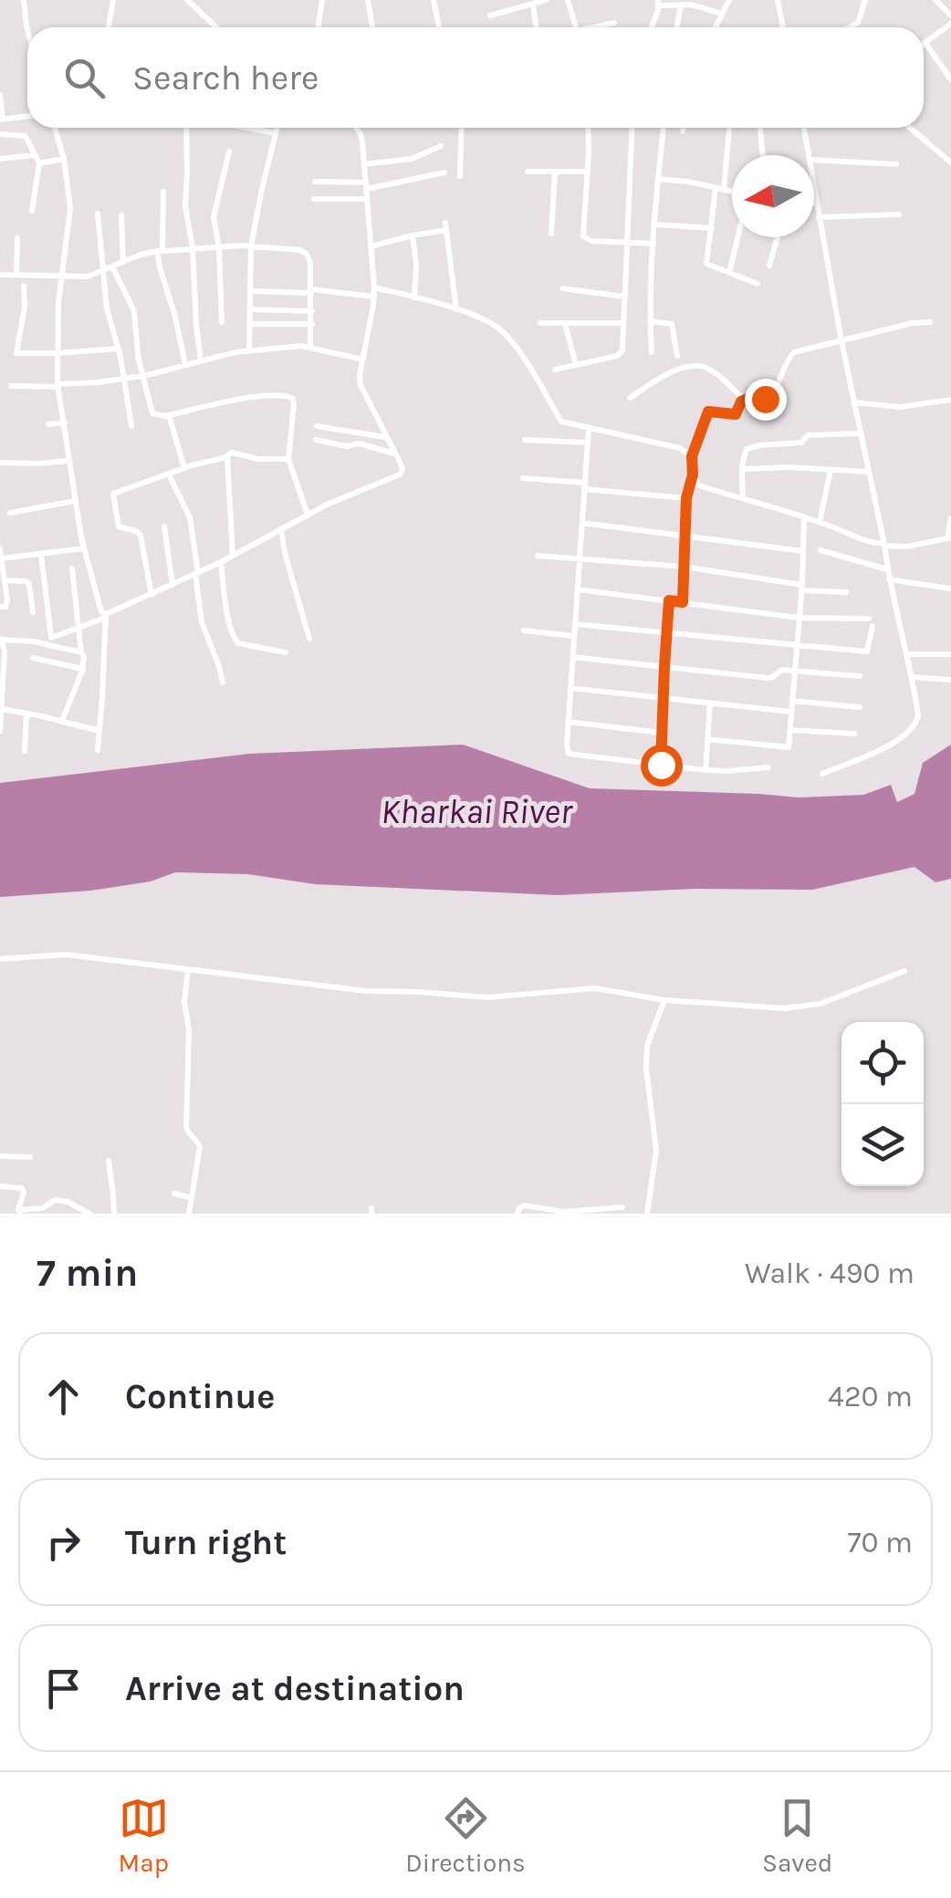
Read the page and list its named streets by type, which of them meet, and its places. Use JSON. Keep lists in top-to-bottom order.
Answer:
{
  "water": ["Kharkai River"],
  "north": "left",
  "page": {
    "search": "Search here",
    "heading": ["7 min", "Walk · 490 m"],
    "list": [
      ["Continue", "420 m"],
      ["Turn right", "70 m"],
      "Arrive at destination"
    ],
    "nav": ["Map", "Directions", "Saved"]
  }
}
